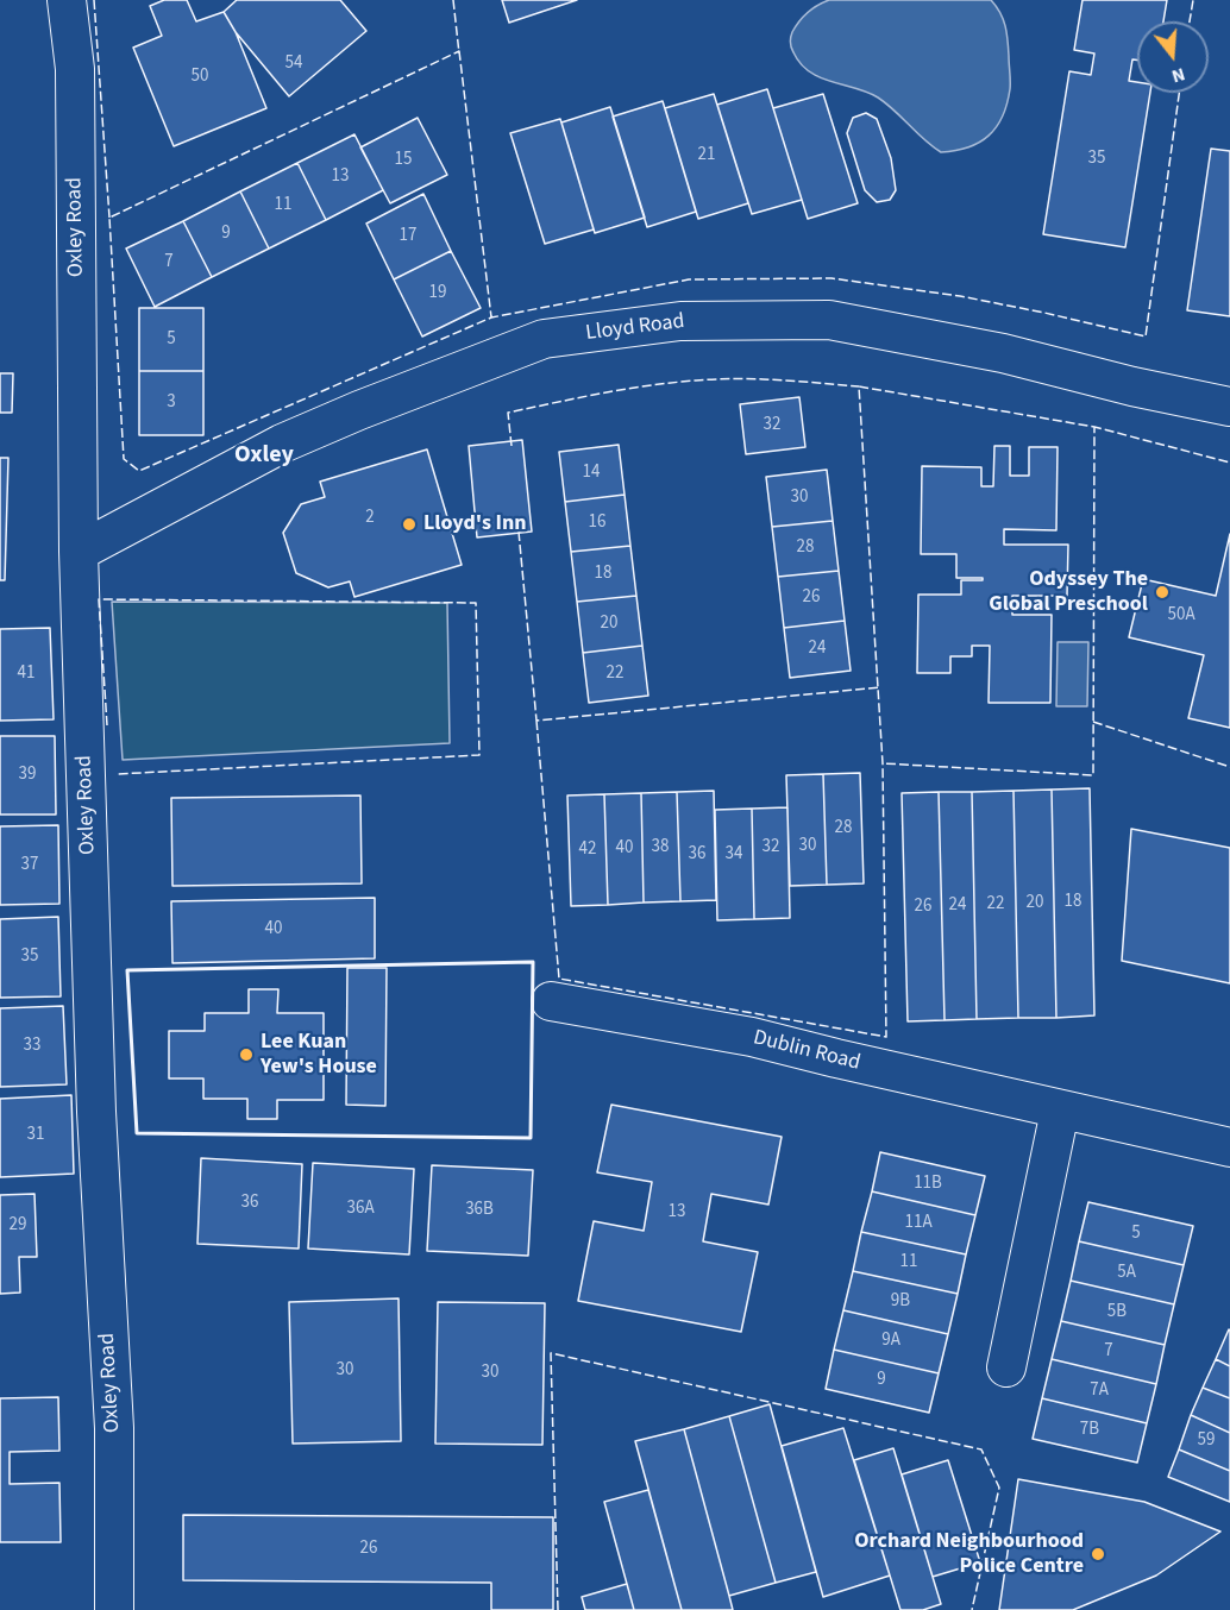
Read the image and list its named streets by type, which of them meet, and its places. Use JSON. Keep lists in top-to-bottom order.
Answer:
{
  "streets": {
    "street": ["Oxley Road", "Lloyd Road", "Dublin Road"]
  },
  "crossings": [
    ["Oxley Road", "Lloyd Road"]
  ],
  "districts": ["Oxley"],
  "places": [
    "Lloyd's Inn",
    "Odyssey The Global Preschool",
    "Lee Kuan Yew's House",
    "Orchard Neighbourhood Police Centre"
  ],
  "house_numbers": [
    "54",
    "50",
    "21",
    "35",
    "15",
    "13",
    "11",
    "9",
    "17",
    "7",
    "19",
    "5",
    "3",
    "32",
    "14",
    "30",
    "2",
    "16",
    "28",
    "18",
    "26",
    "50A",
    "20",
    "24",
    "41",
    "22",
    "39",
    "28",
    "30",
    "38",
    "32",
    "40",
    "42",
    "36",
    "34",
    "37",
    "18",
    "20",
    "22",
    "24",
    "26",
    "40",
    "35",
    "33",
    "31",
    "11B",
    "36",
    "36A",
    "36B",
    "13",
    "11A",
    "29",
    "5",
    "11",
    "5A",
    "9B",
    "5B",
    "9A",
    "7",
    "30",
    "30",
    "9",
    "7A",
    "7B",
    "59",
    "26"
  ],
  "north": "bottom"
}
